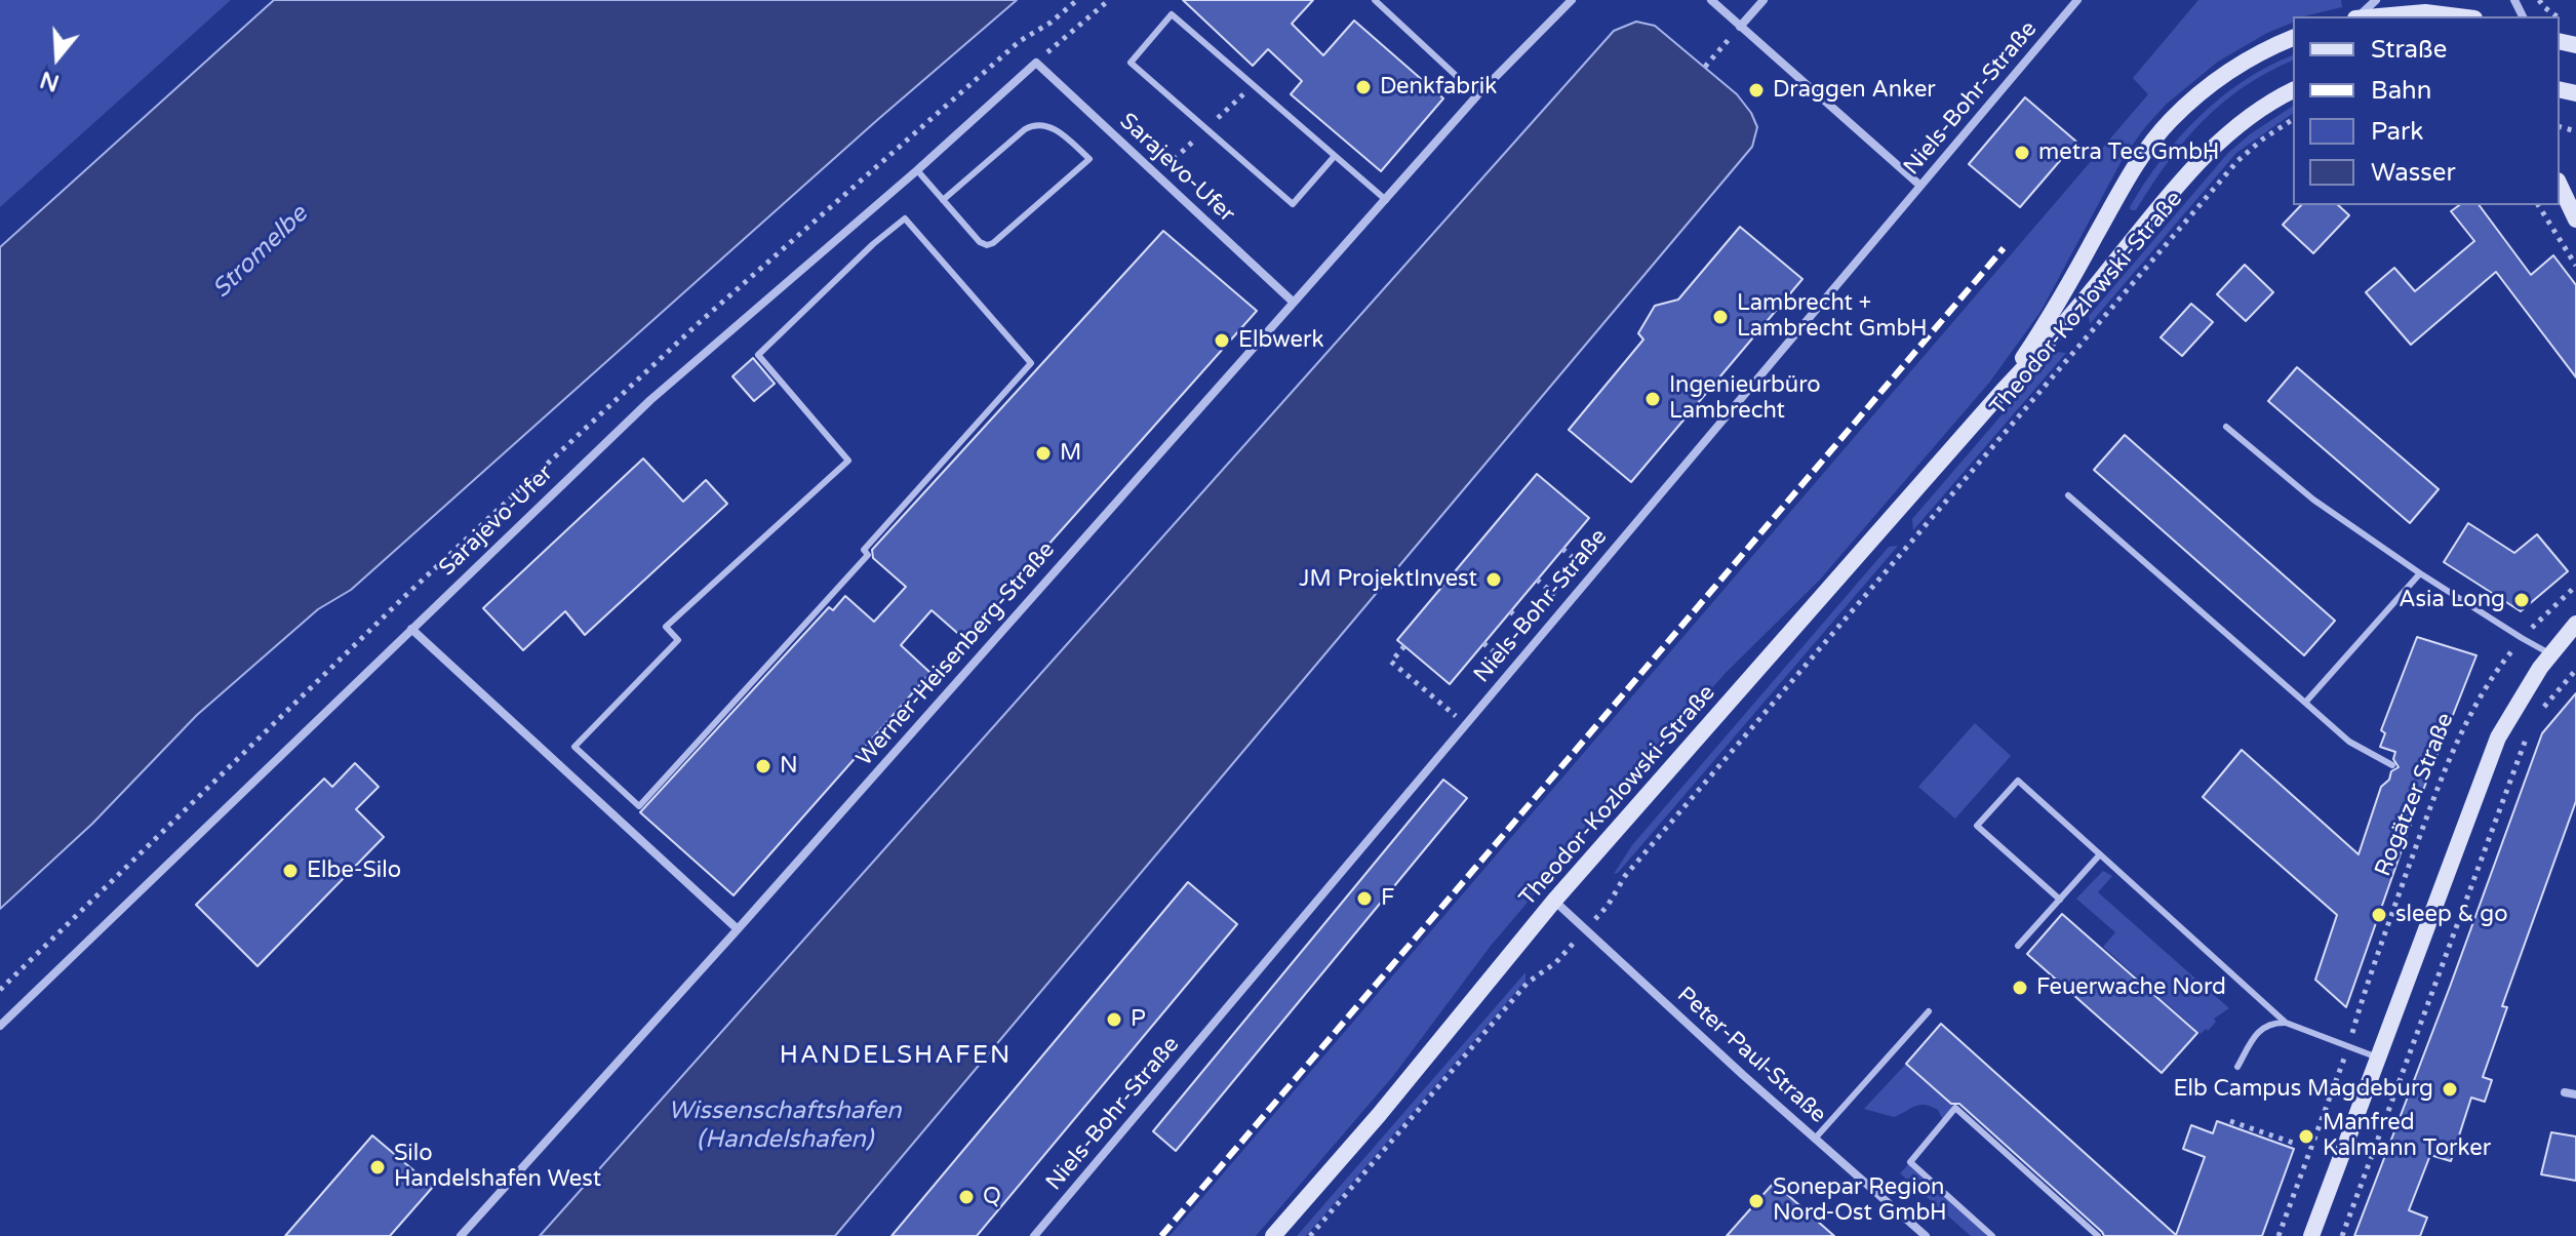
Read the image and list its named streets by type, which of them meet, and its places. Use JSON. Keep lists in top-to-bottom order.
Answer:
{
  "streets": {
    "main road": ["Theodor-Kozlowski-Straße"],
    "street": [
      "Niels-Bohr-Straße",
      "Sarajevo-Ufer",
      "Werner-Heisenberg-Straße",
      "Peter-Paul-Straße"
    ],
    "path": ["Rogätzer Straße"]
  },
  "crossings": [
    ["Sarajevo-Ufer", "Werner-Heisenberg-Straße"],
    ["Theodor-Kozlowski-Straße", "Peter-Paul-Straße"]
  ],
  "districts": ["HANDELSHAFEN"],
  "water": ["Stromelbe", "Wissenschaftshafen (Handelshafen)"],
  "places": [
    "Denkfabrik",
    "Draggen Anker",
    "metra Tec GmbH",
    "Lambrecht + Lambrecht GmbH",
    "Elbwerk",
    "Ingenieurbüro Lambrecht",
    "M",
    "JM ProjektInvest",
    "Asia Long",
    "N",
    "Elbe-Silo",
    "F",
    "sleep & go",
    "Feuerwache Nord",
    "P",
    "Elb Campus Magdeburg",
    "Manfred Kalmann Torker",
    "Silo Handelshafen West",
    "Q",
    "Sonepar Region Nord-Ost GmbH"
  ],
  "legend": [
    "Straße",
    "Bahn",
    "Park",
    "Wasser"
  ],
  "north": "bottom"
}
